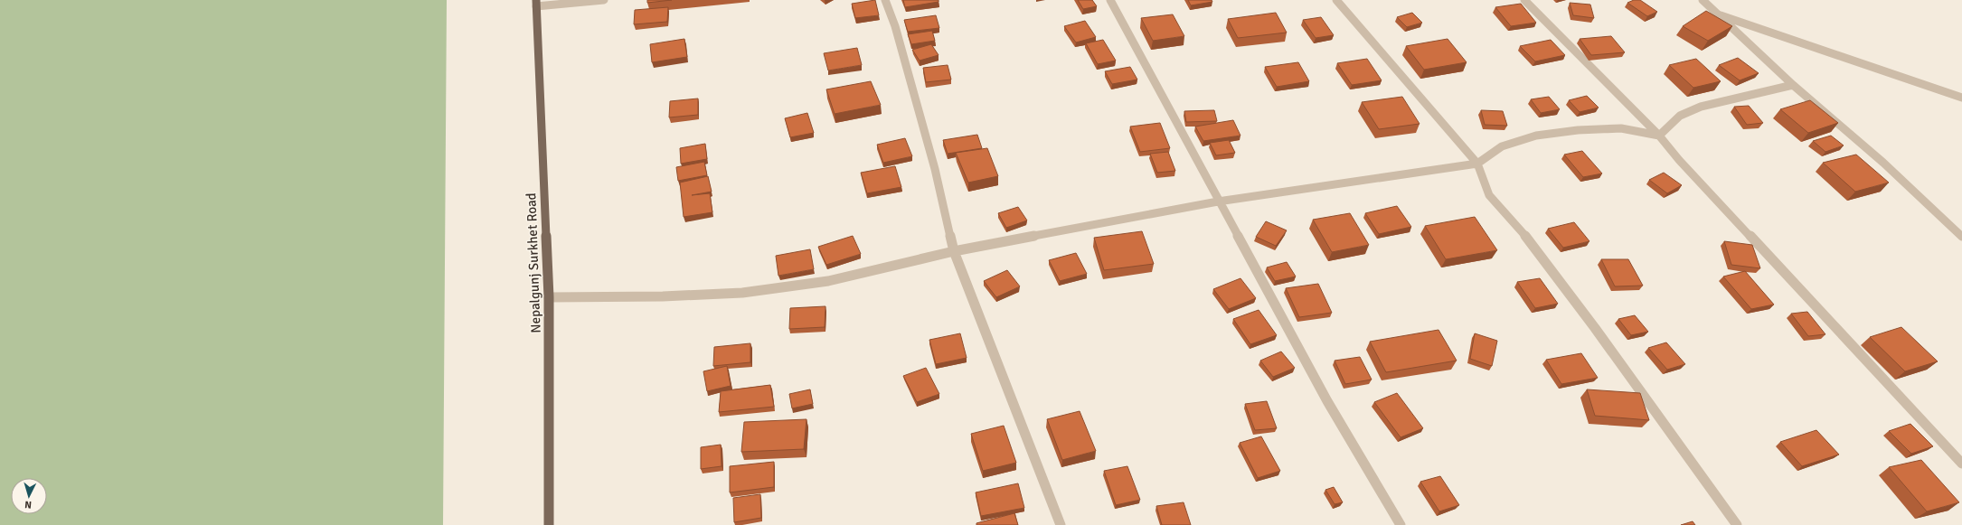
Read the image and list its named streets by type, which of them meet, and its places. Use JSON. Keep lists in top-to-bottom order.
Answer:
{
  "streets": {
    "main road": ["Nepalgunj Surkhet Road"]
  },
  "north": "bottom"
}
